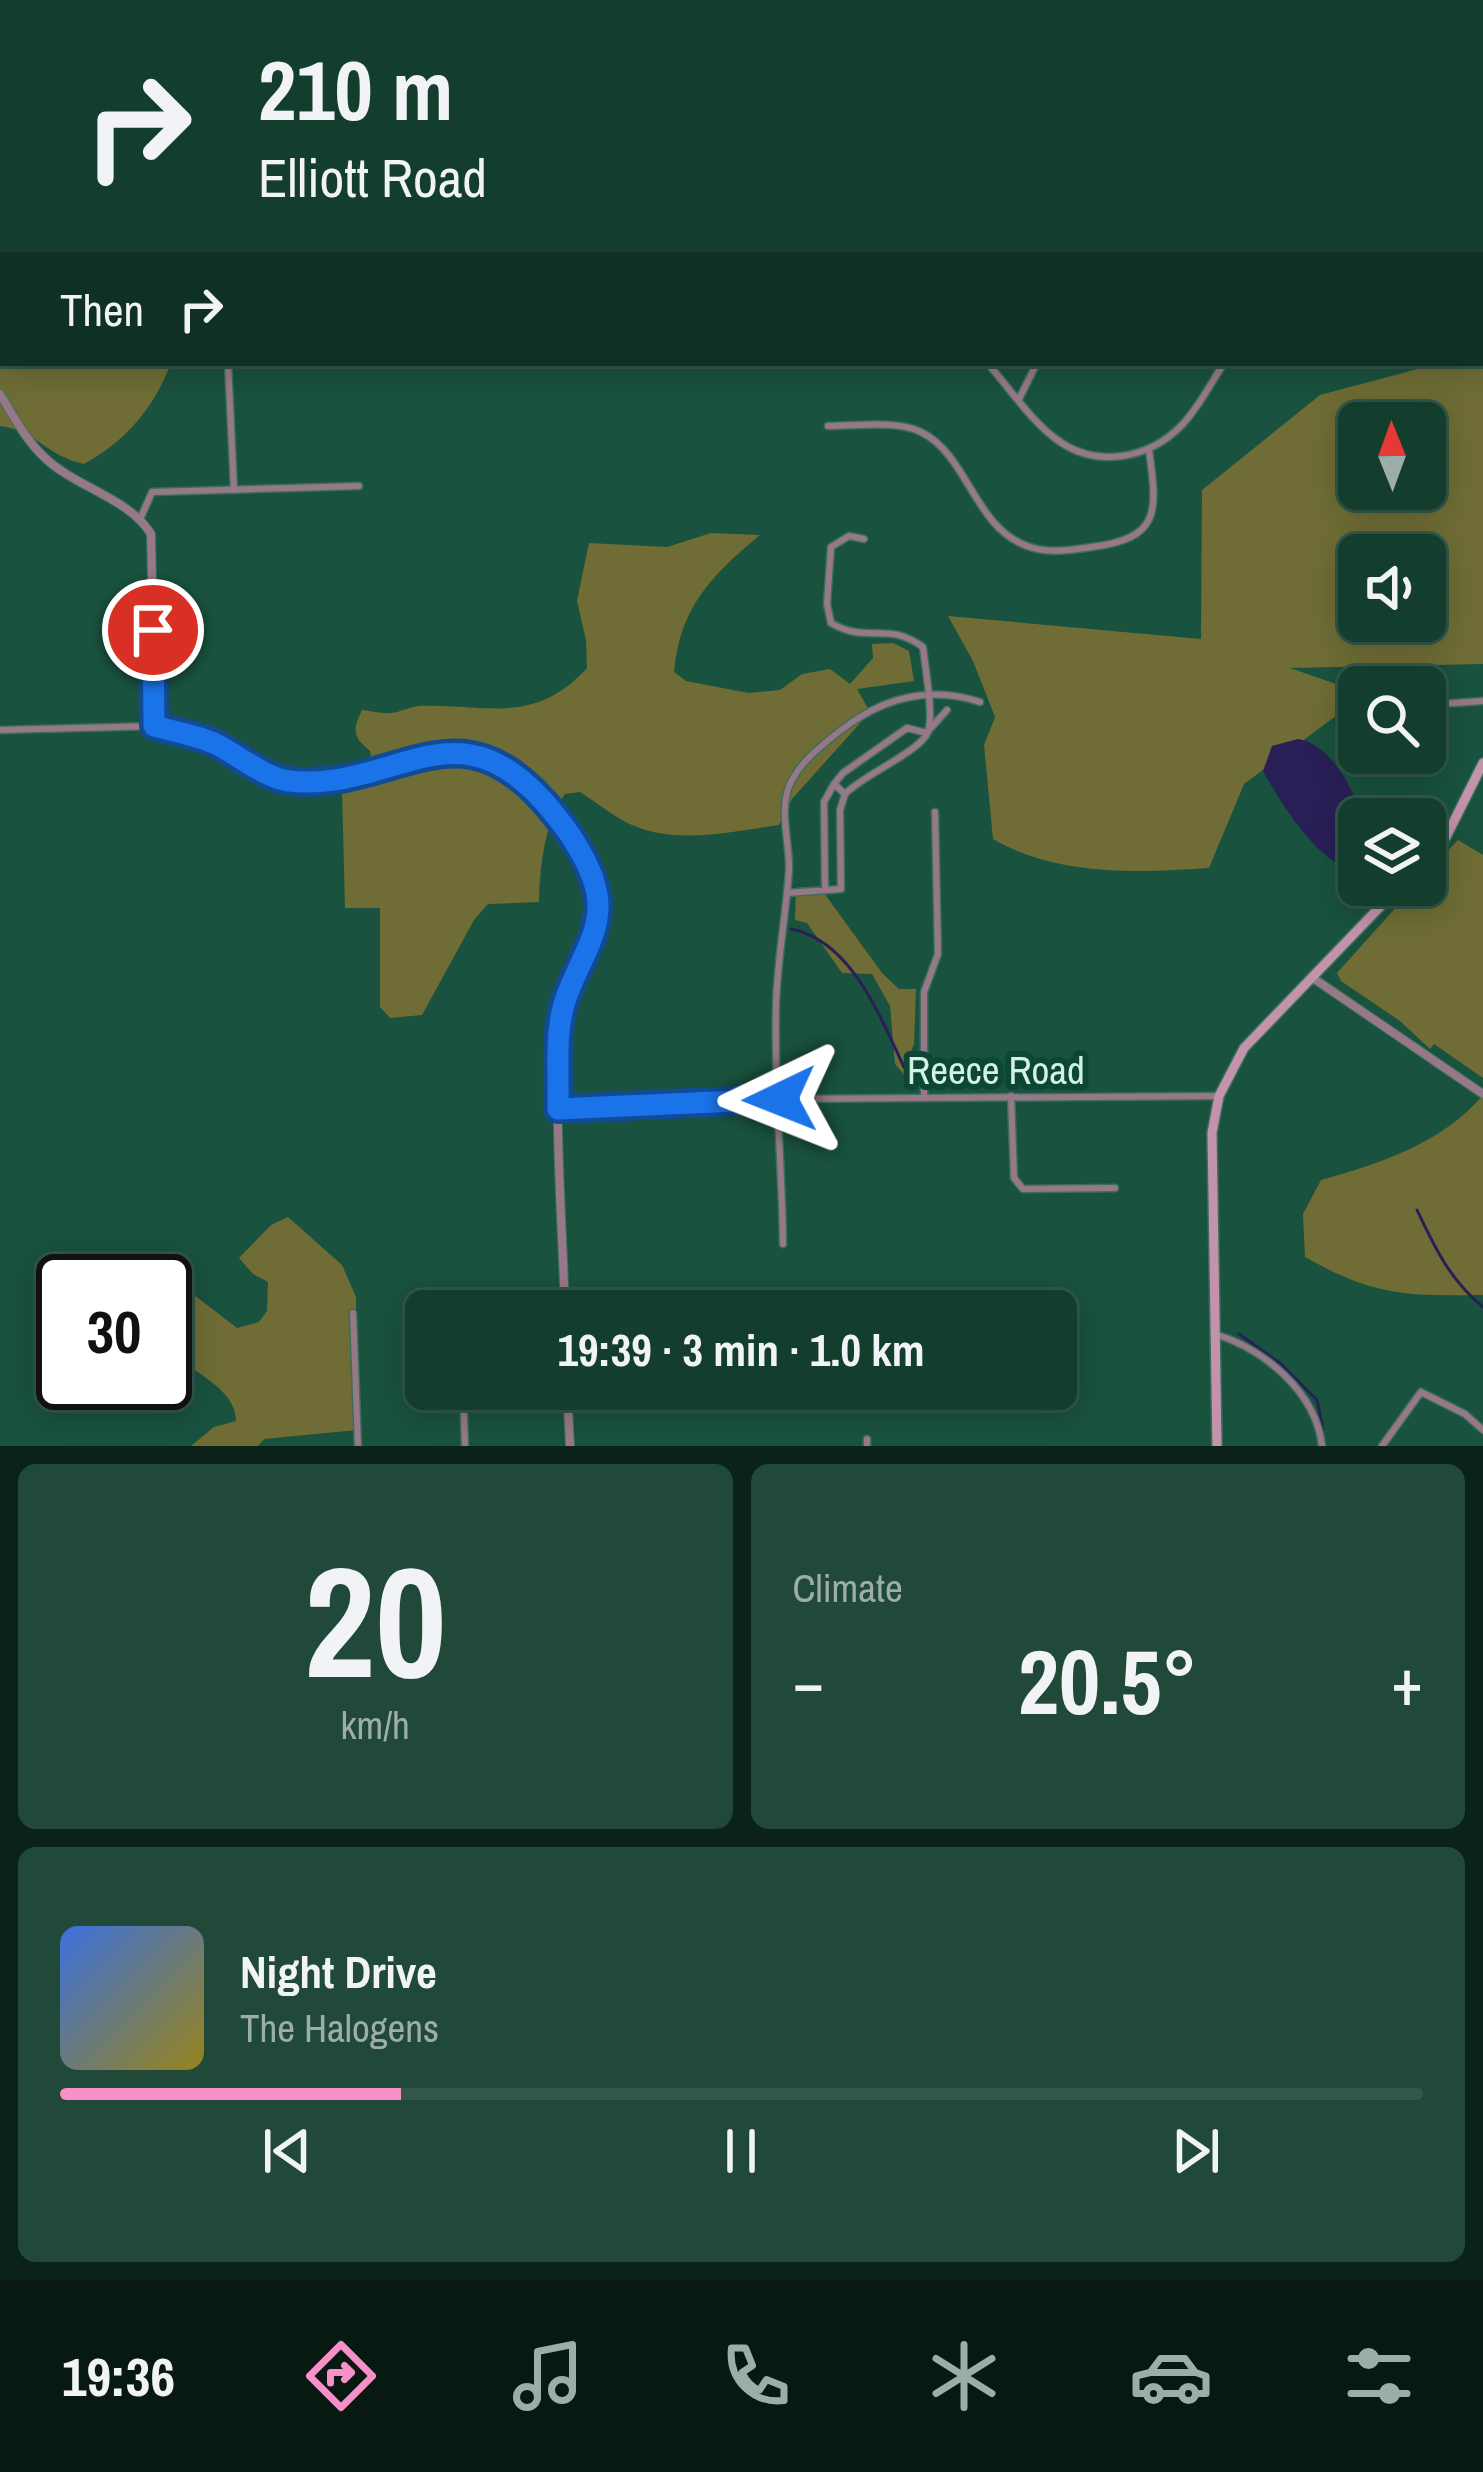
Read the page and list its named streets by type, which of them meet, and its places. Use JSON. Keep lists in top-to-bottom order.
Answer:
{
  "streets": {
    "street": ["Reece Road"]
  },
  "north": "top",
  "page": {
    "turn": ["210 m", "Elliott Road"],
    "then": "Then",
    "limit": "30",
    "trip": "19:39 · 3 min · 1.0 km",
    "tile": [
      ["20", "km/h"],
      "Climate"
    ],
    "heat": ["−", "20.5°", "+"],
    "song": ["Night Drive", "The Halogens"],
    "tabs": "19:36"
  }
}
